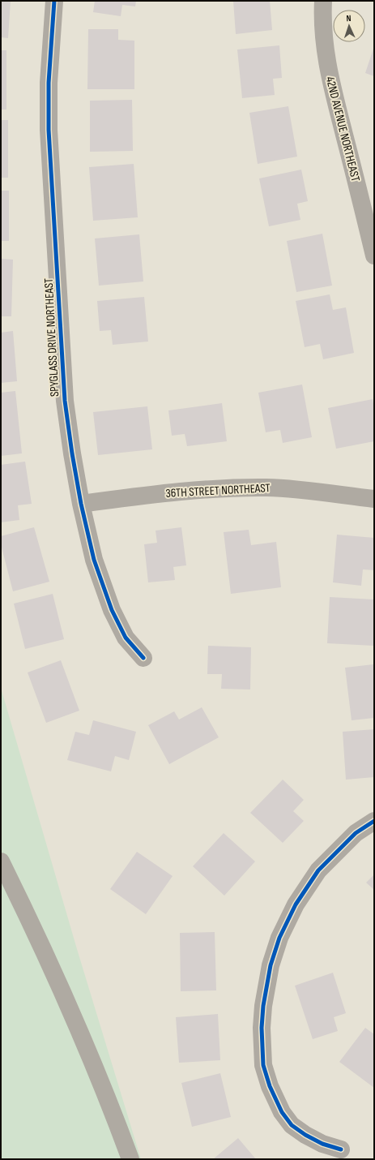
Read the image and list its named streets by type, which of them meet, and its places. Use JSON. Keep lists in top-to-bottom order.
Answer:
{
  "streets": {
    "street": ["42ND AVENUE NORTHEAST", "SPYGLASS DRIVE NORTHEAST", "36TH STREET NORTHEAST"]
  },
  "crossings": [
    ["SPYGLASS DRIVE NORTHEAST", "36TH STREET NORTHEAST"]
  ],
  "north": "top"
}
